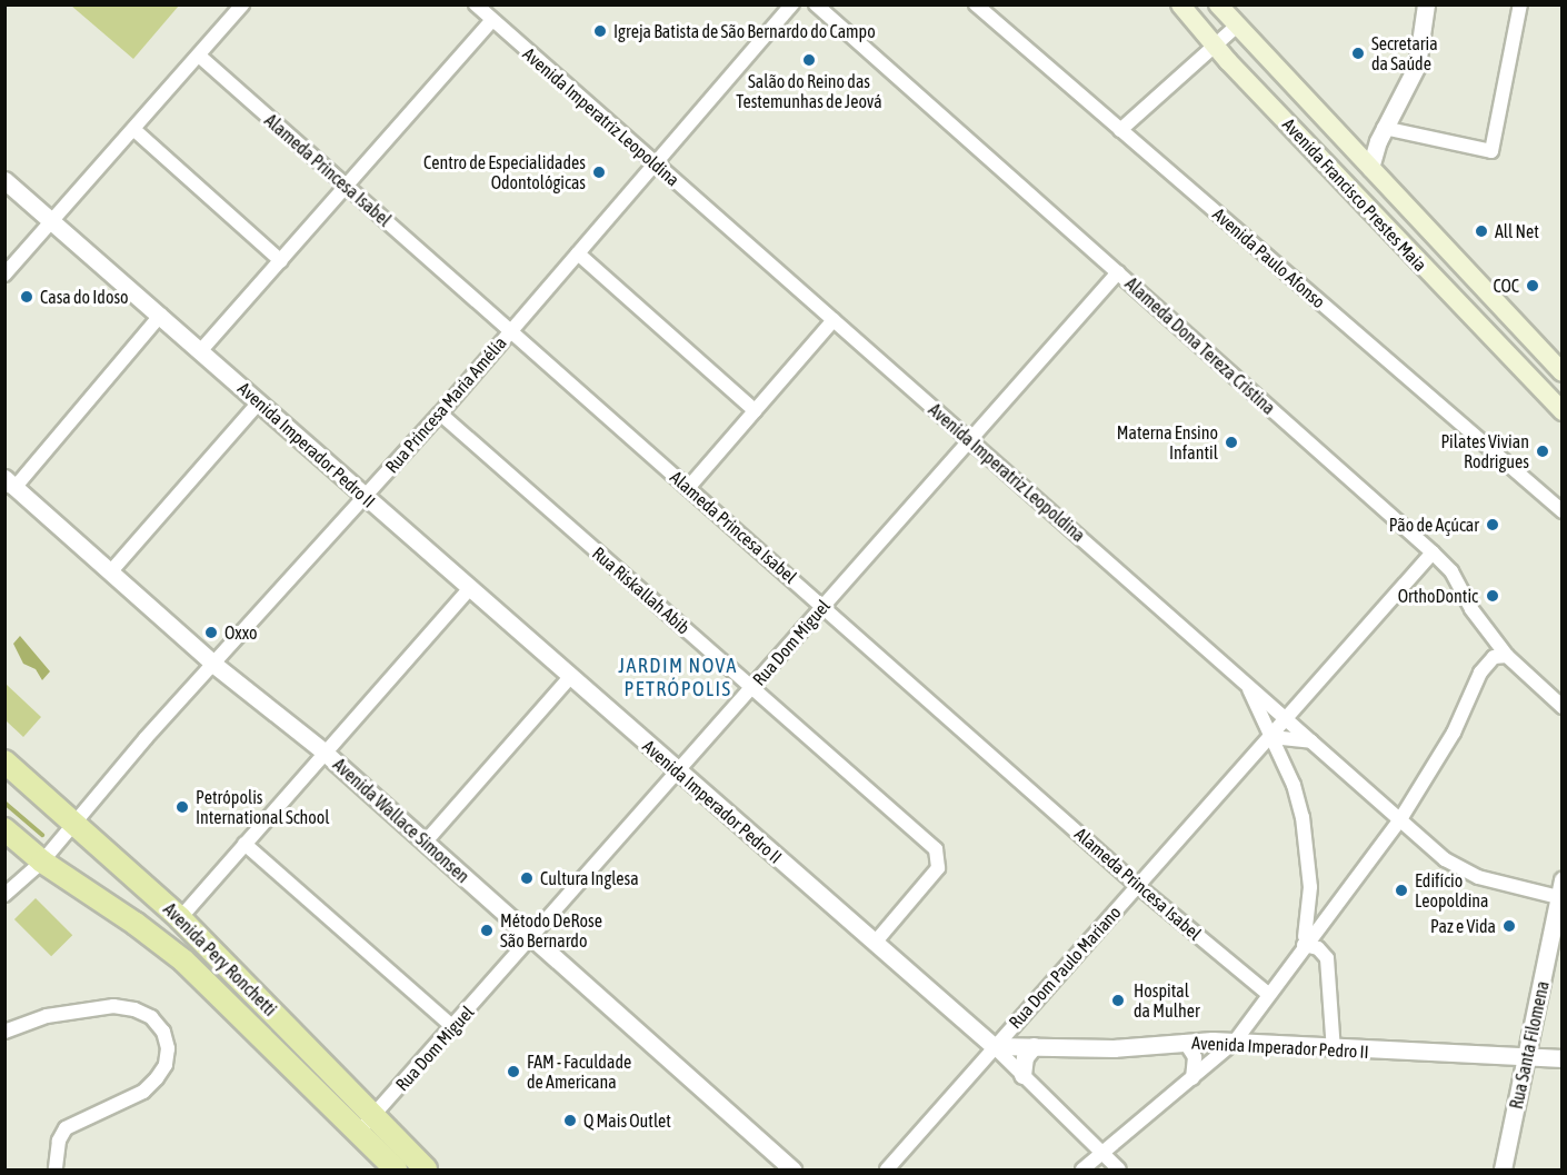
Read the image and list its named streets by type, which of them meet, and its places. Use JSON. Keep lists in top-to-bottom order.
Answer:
{
  "streets": {
    "main road": ["Avenida Francisco Prestes Maia", "Avenida Pery Ronchetti"],
    "street": [
      "Avenida Imperatriz Leopoldina",
      "Alameda Princesa Isabel",
      "Avenida Paulo Afonso",
      "Alameda Dona Tereza Cristina",
      "Rua Princesa Maria Amélia",
      "Avenida Imperador Pedro II",
      "Rua Riskallah Abib",
      "Rua Dom Miguel",
      "Avenida Wallace Simonsen",
      "Rua Dom Paulo Mariano",
      "Rua Santa Filomena"
    ]
  },
  "crossings": [
    ["Avenida Imperatriz Leopoldina", "Rua Princesa Maria Amélia"],
    ["Avenida Imperatriz Leopoldina", "Rua Dom Miguel"],
    ["Avenida Imperatriz Leopoldina", "Rua Dom Paulo Mariano"],
    ["Avenida Imperatriz Leopoldina", "Rua Santa Filomena"],
    ["Alameda Princesa Isabel", "Rua Princesa Maria Amélia"],
    ["Alameda Princesa Isabel", "Rua Dom Miguel"],
    ["Alameda Princesa Isabel", "Rua Dom Paulo Mariano"],
    ["Alameda Dona Tereza Cristina", "Rua Dom Miguel"],
    ["Alameda Dona Tereza Cristina", "Rua Dom Paulo Mariano"],
    ["Rua Princesa Maria Amélia", "Avenida Imperador Pedro II"],
    ["Rua Princesa Maria Amélia", "Rua Riskallah Abib"],
    ["Rua Princesa Maria Amélia", "Avenida Wallace Simonsen"],
    ["Rua Princesa Maria Amélia", "Avenida Pery Ronchetti"],
    ["Avenida Imperador Pedro II", "Rua Riskallah Abib"],
    ["Avenida Imperador Pedro II", "Rua Dom Miguel"],
    ["Avenida Imperador Pedro II", "Rua Dom Paulo Mariano"],
    ["Avenida Imperador Pedro II", "Rua Santa Filomena"],
    ["Rua Riskallah Abib", "Rua Dom Miguel"],
    ["Rua Dom Miguel", "Avenida Wallace Simonsen"],
    ["Rua Dom Miguel", "Avenida Pery Ronchetti"]
  ],
  "districts": ["JARDIM NOVA PETRÓPOLIS"],
  "places": [
    "Igreja Batista de São Bernardo do Campo",
    "Secretaria da Saúde",
    "Salão do Reino das Testemunhas de Jeová",
    "Centro de Especialidades Odontológicas",
    "All Net",
    "COC",
    "Casa do Idoso",
    "Materna Ensino Infantil",
    "Pilates Vivian Rodrigues",
    "Pão de Açúcar",
    "OrthoDontic",
    "Oxxo",
    "Petrópolis International School",
    "Cultura Inglesa",
    "Edifício Leopoldina",
    "Paz e Vida",
    "Método DeRose São Bernardo",
    "Hospital da Mulher",
    "FAM - Faculdade de Americana",
    "Q Mais Outlet"
  ]
}
